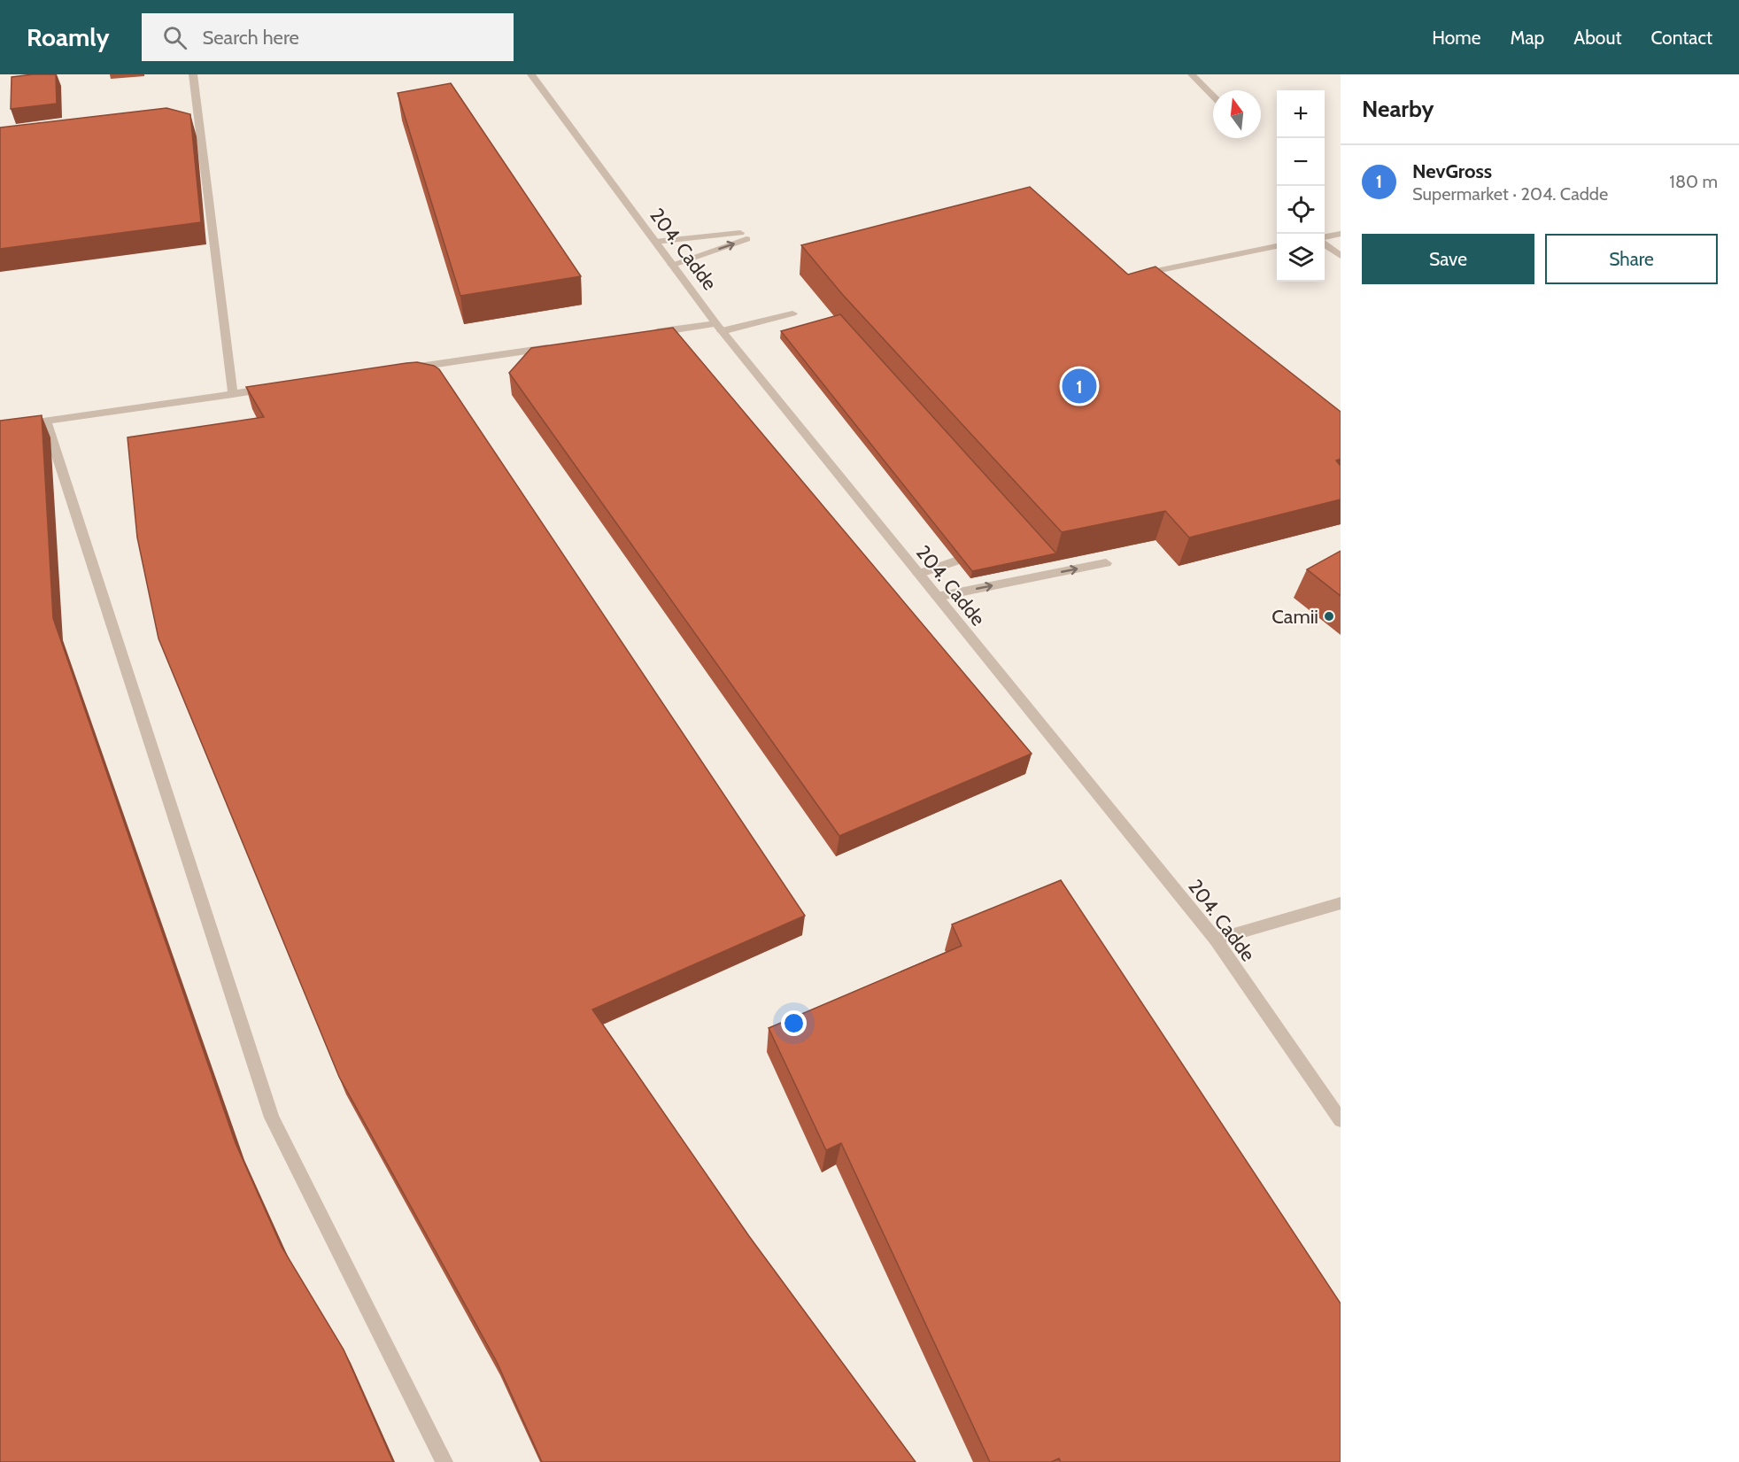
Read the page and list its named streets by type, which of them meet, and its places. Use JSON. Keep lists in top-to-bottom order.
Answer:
{
  "streets": {
    "street": ["204. Cadde"]
  },
  "places": ["Camii"],
  "north": "top",
  "page": {
    "header": "Roamly",
    "search": "Search here",
    "nav": [
      "Home",
      "Map",
      "About",
      "Contact"
    ],
    "heading": "Nearby",
    "map_buttons": ["+", "−"],
    "list": [
      {
        "mark": "1",
        "name": "NevGross",
        "note": "Supermarket · 204. Cadde",
        "value": "180 m"
      }
    ],
    "buttons": ["Save", "Share"],
    "pins": "1"
  }
}
